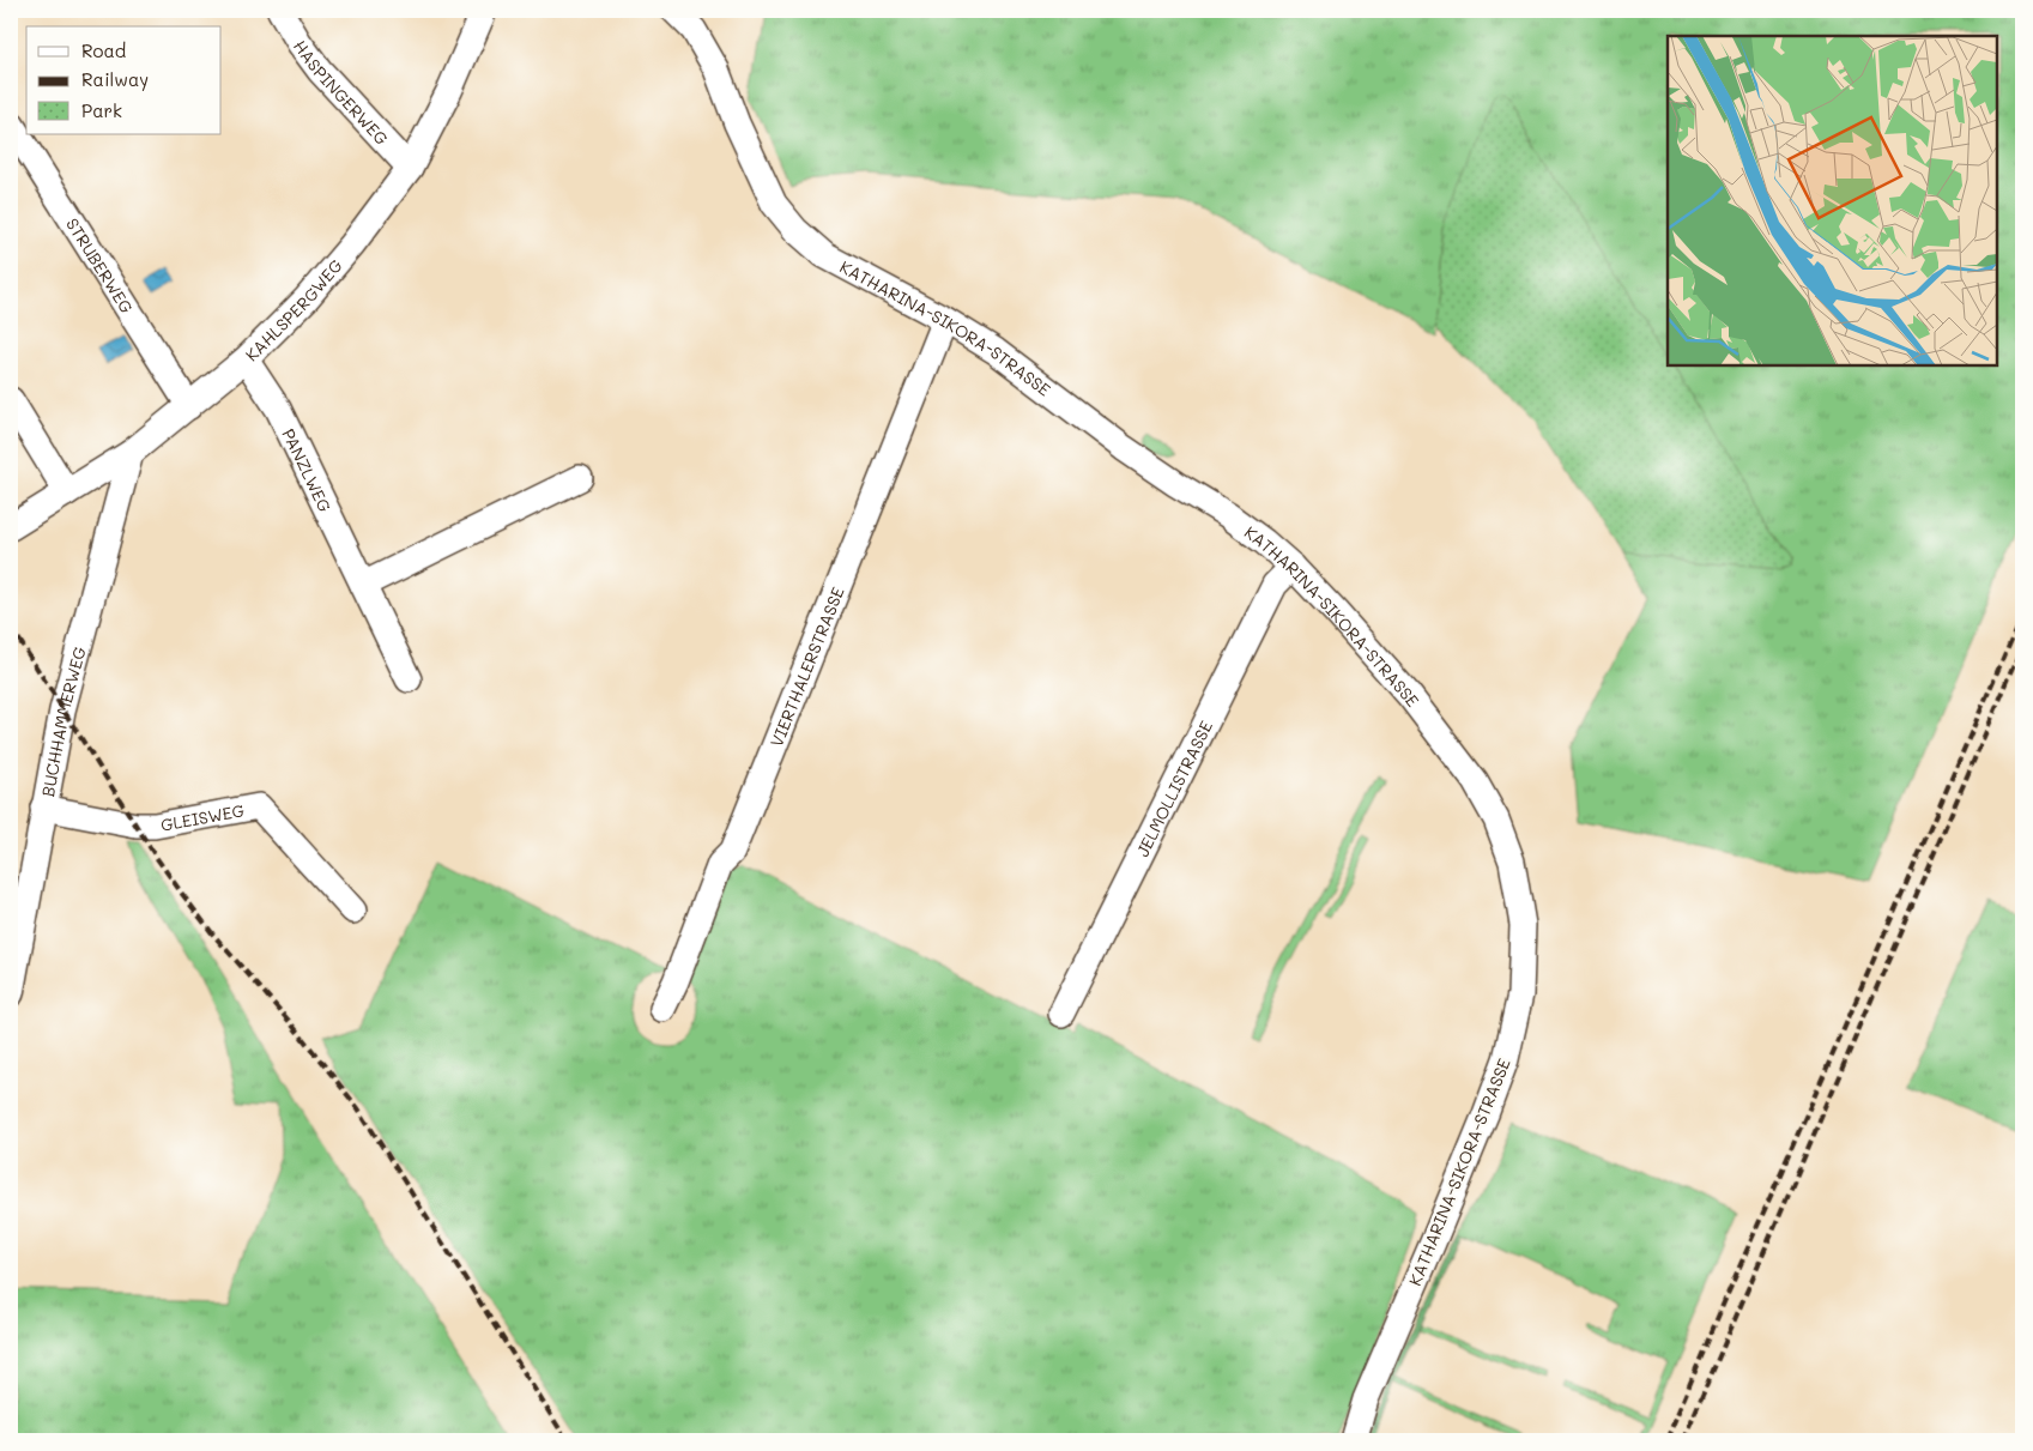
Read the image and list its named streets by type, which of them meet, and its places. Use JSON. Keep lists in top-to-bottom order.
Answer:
{
  "streets": {
    "street": [
      "HASPINGERWEG",
      "STRUBERWEG",
      "KAHLSPERGWEG",
      "KATHARINA-SIKORA-STRASSE",
      "PANZLWEG",
      "VIERTHALERSTRASSE",
      "BUCHHAMMERWEG",
      "JELMOLLISTRASSE",
      "GLEISWEG"
    ]
  },
  "crossings": [
    ["HASPINGERWEG", "KAHLSPERGWEG"],
    ["STRUBERWEG", "KAHLSPERGWEG"],
    ["KAHLSPERGWEG", "PANZLWEG"],
    ["KAHLSPERGWEG", "BUCHHAMMERWEG"],
    ["KATHARINA-SIKORA-STRASSE", "VIERTHALERSTRASSE"],
    ["KATHARINA-SIKORA-STRASSE", "JELMOLLISTRASSE"],
    ["BUCHHAMMERWEG", "GLEISWEG"]
  ],
  "legend": ["Road", "Railway", "Park"]
}
